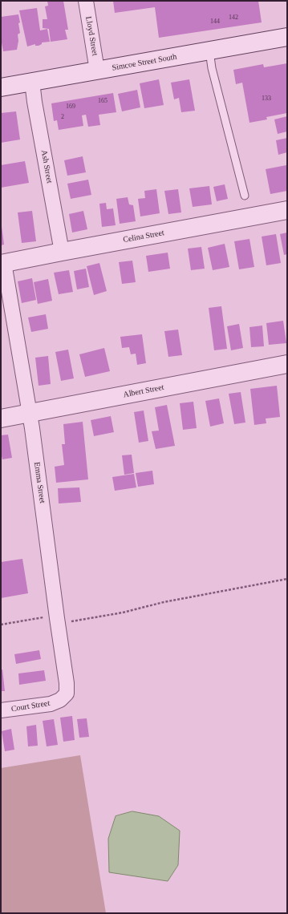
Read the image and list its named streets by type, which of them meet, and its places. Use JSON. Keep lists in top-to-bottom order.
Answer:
{
  "streets": {
    "street": [
      "Lloyd Street",
      "Simcoe Street South",
      "Ash Street",
      "Celina Street",
      "Albert Street",
      "Emma Street",
      "Court Street"
    ]
  },
  "crossings": [
    ["Lloyd Street", "Simcoe Street South"],
    ["Simcoe Street South", "Ash Street"],
    ["Ash Street", "Celina Street"],
    ["Celina Street", "Emma Street"],
    ["Albert Street", "Emma Street"],
    ["Emma Street", "Court Street"]
  ],
  "house_numbers": [
    "142",
    "144",
    "133",
    "165",
    "169",
    "2"
  ]
}
